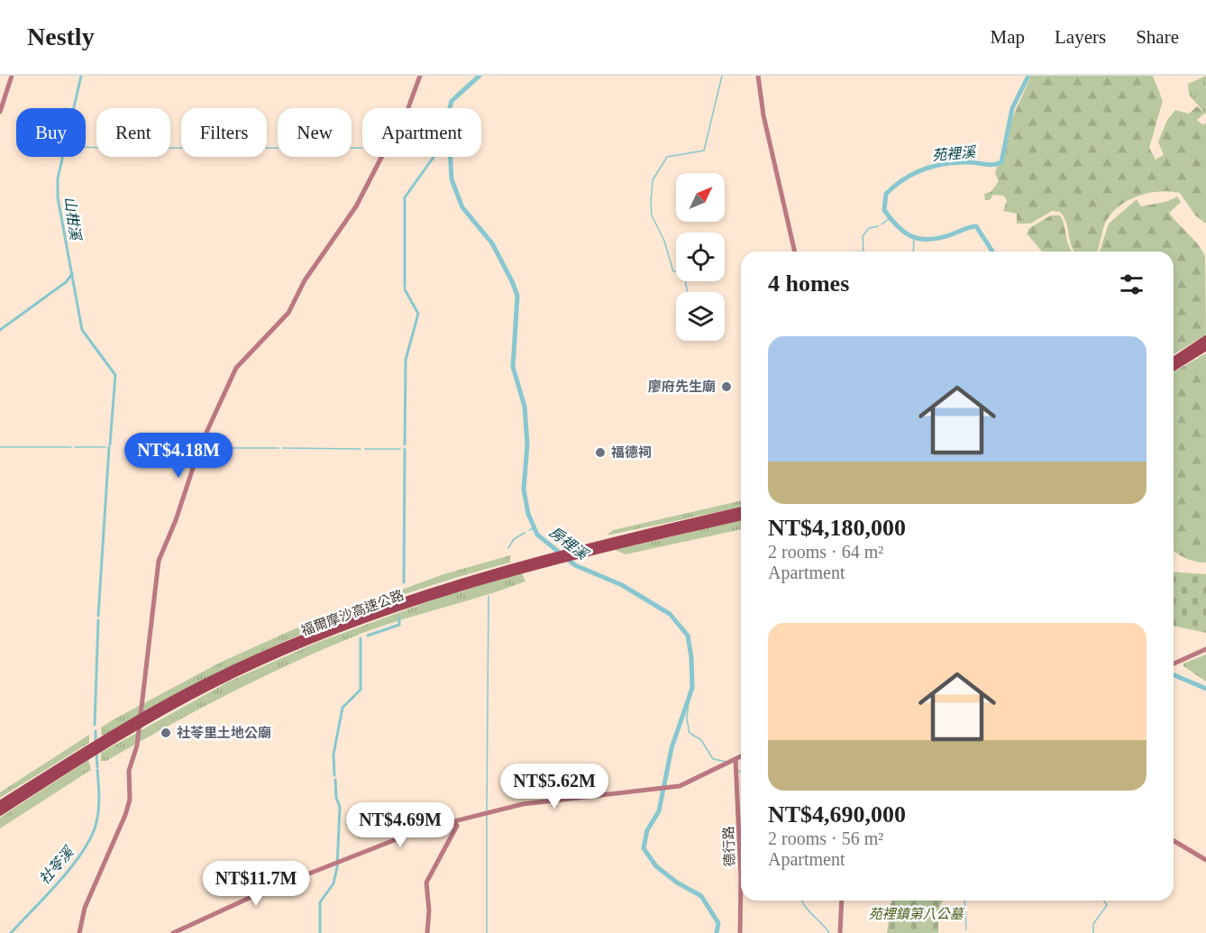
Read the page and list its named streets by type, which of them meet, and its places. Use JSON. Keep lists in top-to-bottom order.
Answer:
{
  "streets": {
    "highway": ["福爾摩沙高速公路"],
    "street": ["德行路"]
  },
  "water": [
    "苑裡溪",
    "山柑溪",
    "房裡溪",
    "社苓溪"
  ],
  "parks": ["苑裡鎮第八公墓"],
  "places": ["廖府先生廟", "福德祠", "社苓里土地公廟"],
  "north": "top right",
  "page": {
    "header": "Nestly",
    "nav": ["Map", "Layers", "Share"],
    "chip": [
      "Buy",
      "Rent",
      "Filters",
      "New",
      "Apartment"
    ],
    "heading": "4 homes",
    "list": [
      {
        "name": "NT$4,180,000",
        "note": "2 rooms · 64 m² · Apartment"
      },
      {
        "name": "NT$4,690,000",
        "note": "2 rooms · 56 m² · Apartment"
      }
    ],
    "price": [
      "NT$4.18M",
      "NT$5.62M",
      "NT$4.69M",
      "NT$11.7M"
    ]
  }
}
